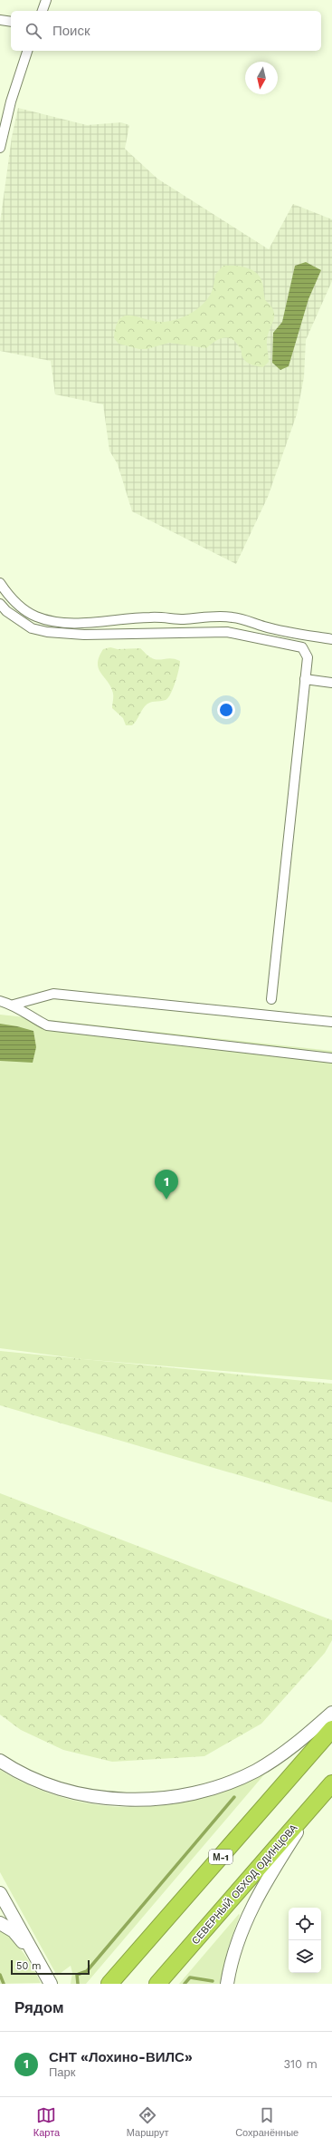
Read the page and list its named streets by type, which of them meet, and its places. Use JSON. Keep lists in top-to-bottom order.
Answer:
{
  "streets": {
    "highway": ["М-1", "СЕВЕРНЫЙ ОБХОД ОДИНЦОВА"]
  },
  "scale_bar": "50 m",
  "north": "bottom",
  "page": {
    "search": "Поиск",
    "pins": "1",
    "scale": "50 m",
    "heading": "Рядом",
    "list": [
      {
        "mark": "1",
        "name": "СНТ «Лохино-ВИЛС»",
        "note": "Парк",
        "value": "310 m"
      }
    ],
    "nav": ["Карта", "Маршрут", "Сохранённые"]
  }
}
